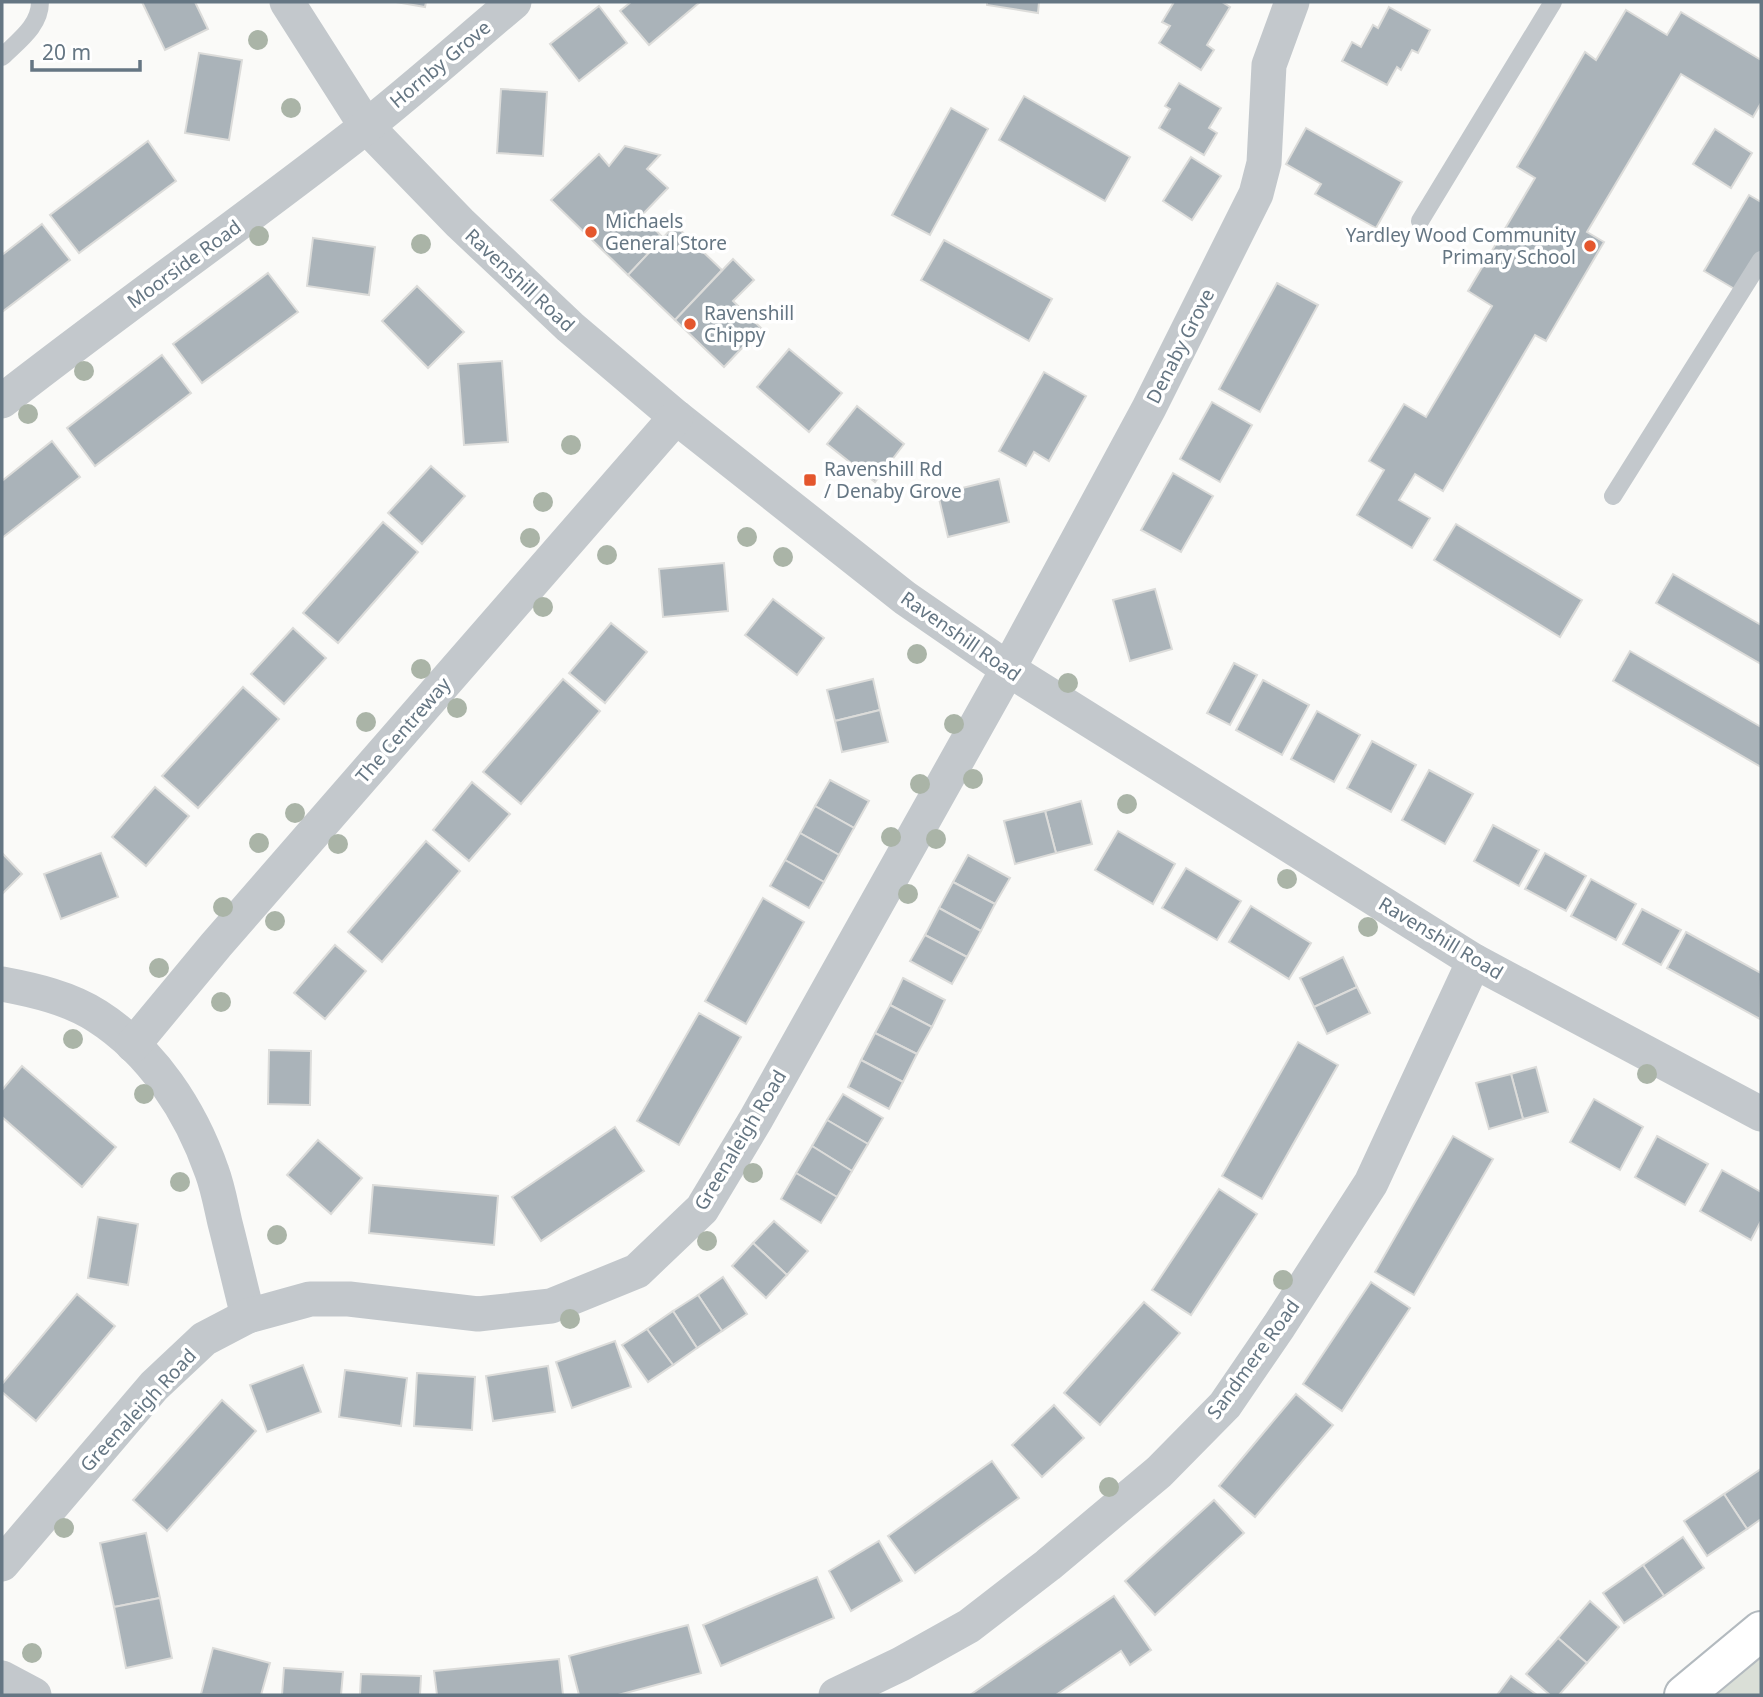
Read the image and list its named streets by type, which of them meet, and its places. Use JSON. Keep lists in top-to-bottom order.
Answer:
{
  "streets": {
    "street": [
      "Hornby Grove",
      "Moorside Road",
      "Ravenshill Road",
      "Denaby Grove",
      "The Centreway",
      "Greenaleigh Road",
      "Sandmere Road"
    ]
  },
  "crossings": [
    ["Hornby Grove", "Moorside Road"],
    ["Hornby Grove", "Ravenshill Road"],
    ["Moorside Road", "Ravenshill Road"],
    ["Ravenshill Road", "Denaby Grove"],
    ["Ravenshill Road", "The Centreway"],
    ["Ravenshill Road", "Greenaleigh Road"],
    ["Ravenshill Road", "Sandmere Road"],
    ["Denaby Grove", "Greenaleigh Road"]
  ],
  "places": {
    "other": ["Michaels General Store", "Yardley Wood Community Primary School", "Ravenshill Chippy"],
    "transit": ["Ravenshill Rd / Denaby Grove"]
  },
  "scale_bar": "20 m"
}
